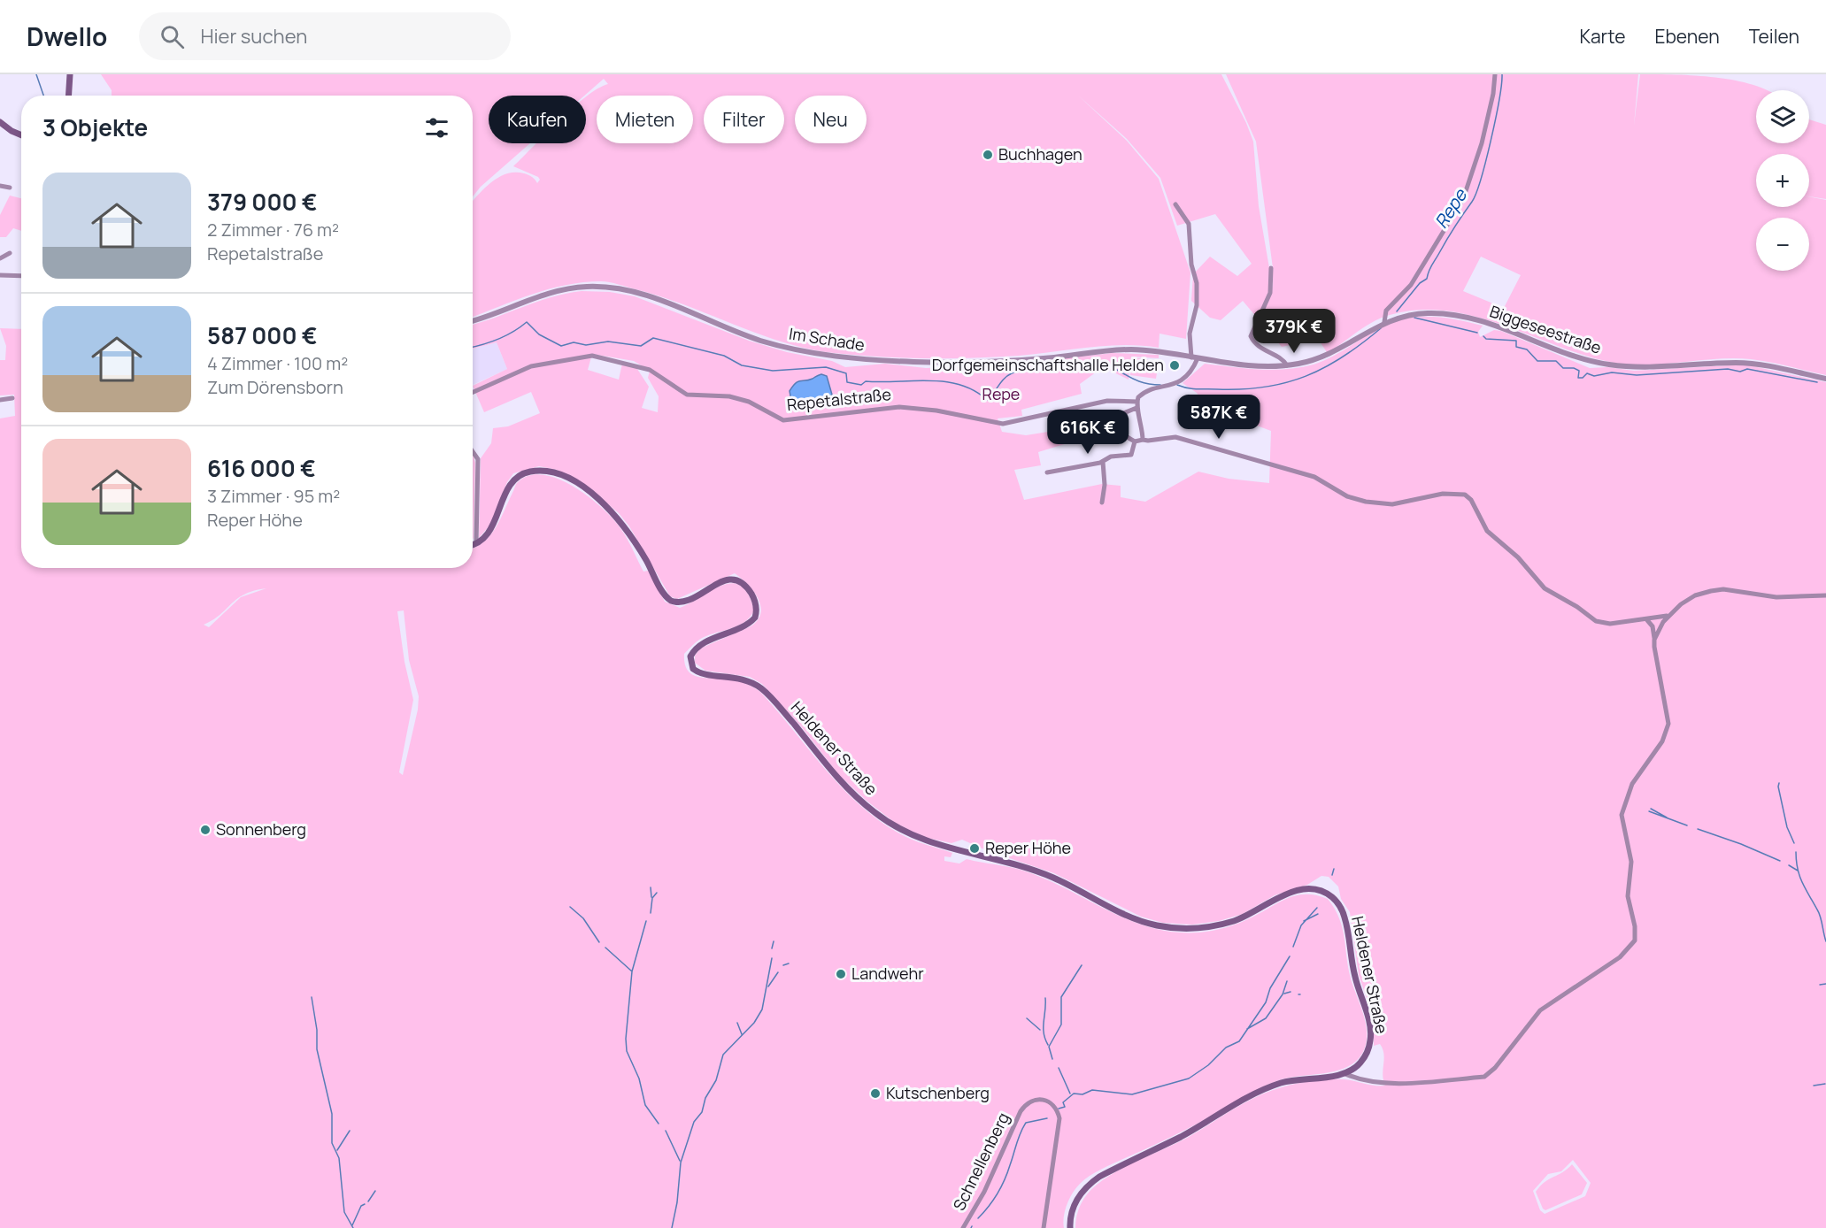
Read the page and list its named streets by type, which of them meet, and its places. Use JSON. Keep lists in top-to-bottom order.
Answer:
{
  "streets": {
    "main road": ["Heldener Straße"],
    "street": [
      "Biggeseestraße",
      "Im Schade",
      "Repetalstraße",
      "Schnellenberg"
    ]
  },
  "water": ["Repe"],
  "parks": ["Repe"],
  "places": [
    "Buchhagen",
    "Dorfgemeinschaftshalle Helden",
    "Sonnenberg",
    "Reper Höhe",
    "Landwehr",
    "Kutschenberg"
  ],
  "page": {
    "header": "Dwello",
    "search": "Hier suchen",
    "nav": ["Karte", "Ebenen", "Teilen"],
    "map_buttons": ["+", "−"],
    "chip": [
      "Kaufen",
      "Mieten",
      "Filter",
      "Neu"
    ],
    "heading": "3 Objekte",
    "list": [
      {
        "name": "379 000 €",
        "note": "2 Zimmer · 76 m² · Repetalstraße"
      },
      {
        "name": "587 000 €",
        "note": "4 Zimmer · 100 m² · Zum Dörensborn"
      },
      {
        "name": "616 000 €",
        "note": "3 Zimmer · 95 m² · Reper Höhe"
      }
    ],
    "price": ["379K €", "587K €", "616K €"]
  }
}
